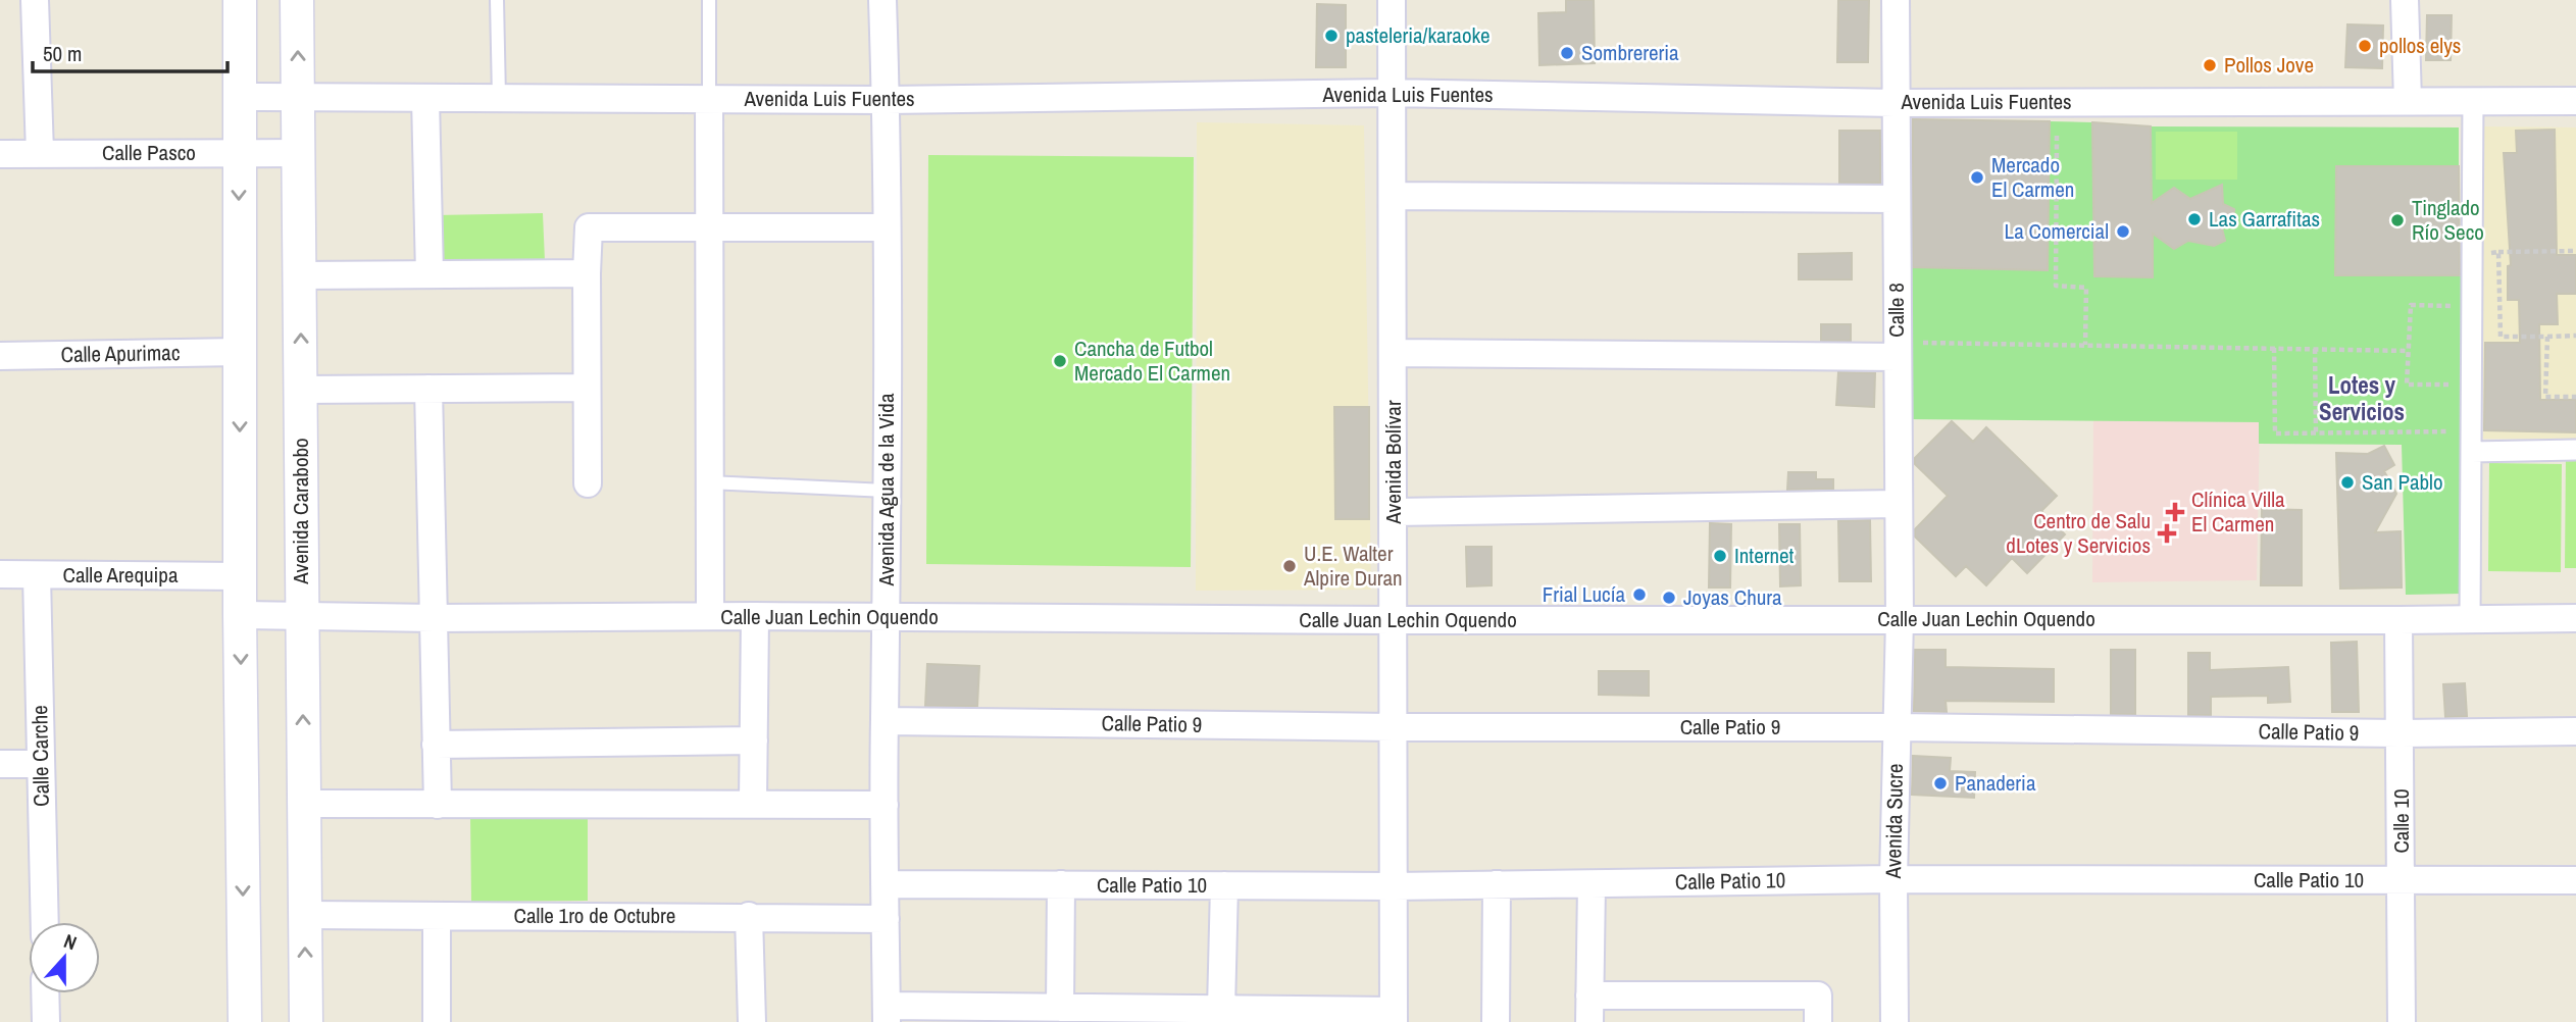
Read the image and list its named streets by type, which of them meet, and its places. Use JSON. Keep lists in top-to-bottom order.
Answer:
{
  "streets": {
    "street": [
      "Avenida Luis Fuentes",
      "Calle Pasco",
      "Calle 8",
      "Calle Apurimac",
      "Avenida Bolívar",
      "Avenida Agua de la Vida",
      "Avenida Carabobo",
      "Calle Arequipa",
      "Calle Juan Lechin Oquendo",
      "Calle Patio 9",
      "Calle Carche",
      "Avenida Sucre",
      "Calle 10",
      "Calle Patio 10",
      "Calle 1ro de Octubre"
    ]
  },
  "crossings": [
    ["Avenida Luis Fuentes", "Calle 8"],
    ["Avenida Luis Fuentes", "Avenida Bolívar"],
    ["Avenida Luis Fuentes", "Avenida Agua de la Vida"],
    ["Avenida Luis Fuentes", "Avenida Carabobo"],
    ["Calle Pasco", "Avenida Carabobo"],
    ["Calle 8", "Calle Juan Lechin Oquendo"],
    ["Calle 8", "Avenida Sucre"],
    ["Avenida Bolívar", "Calle Juan Lechin Oquendo"],
    ["Avenida Bolívar", "Calle Patio 9"],
    ["Avenida Bolívar", "Calle Patio 10"],
    ["Avenida Agua de la Vida", "Calle Juan Lechin Oquendo"],
    ["Avenida Agua de la Vida", "Calle Patio 9"],
    ["Avenida Agua de la Vida", "Calle Patio 10"],
    ["Avenida Agua de la Vida", "Calle 1ro de Octubre"],
    ["Avenida Carabobo", "Calle Juan Lechin Oquendo"],
    ["Avenida Carabobo", "Calle 1ro de Octubre"],
    ["Calle Arequipa", "Calle Carche"],
    ["Calle Juan Lechin Oquendo", "Avenida Sucre"],
    ["Calle Juan Lechin Oquendo", "Calle 10"],
    ["Calle Patio 9", "Avenida Sucre"],
    ["Calle Patio 9", "Calle 10"],
    ["Avenida Sucre", "Calle Patio 10"],
    ["Calle 10", "Calle Patio 10"]
  ],
  "districts": ["Lotes y Servicios"],
  "places": {
    "other": [
      "pasteleria/karaoke",
      "pollos elys",
      "Sombrereria",
      "Pollos Jove",
      "Mercado El Carmen",
      "Las Garrafitas",
      "Tinglado Río Seco",
      "La Comercial",
      "Cancha de Futbol Mercado El Carmen",
      "San Pablo",
      "Internet",
      "U.E. Walter Alpire Duran",
      "Frial Lucía",
      "Joyas Chura",
      "Panaderia"
    ],
    "health": ["Clínica Villa El Carmen", "Centro de Salu dLotes y Servicios"]
  },
  "scale_bar": "50 m",
  "north": "top"
}
